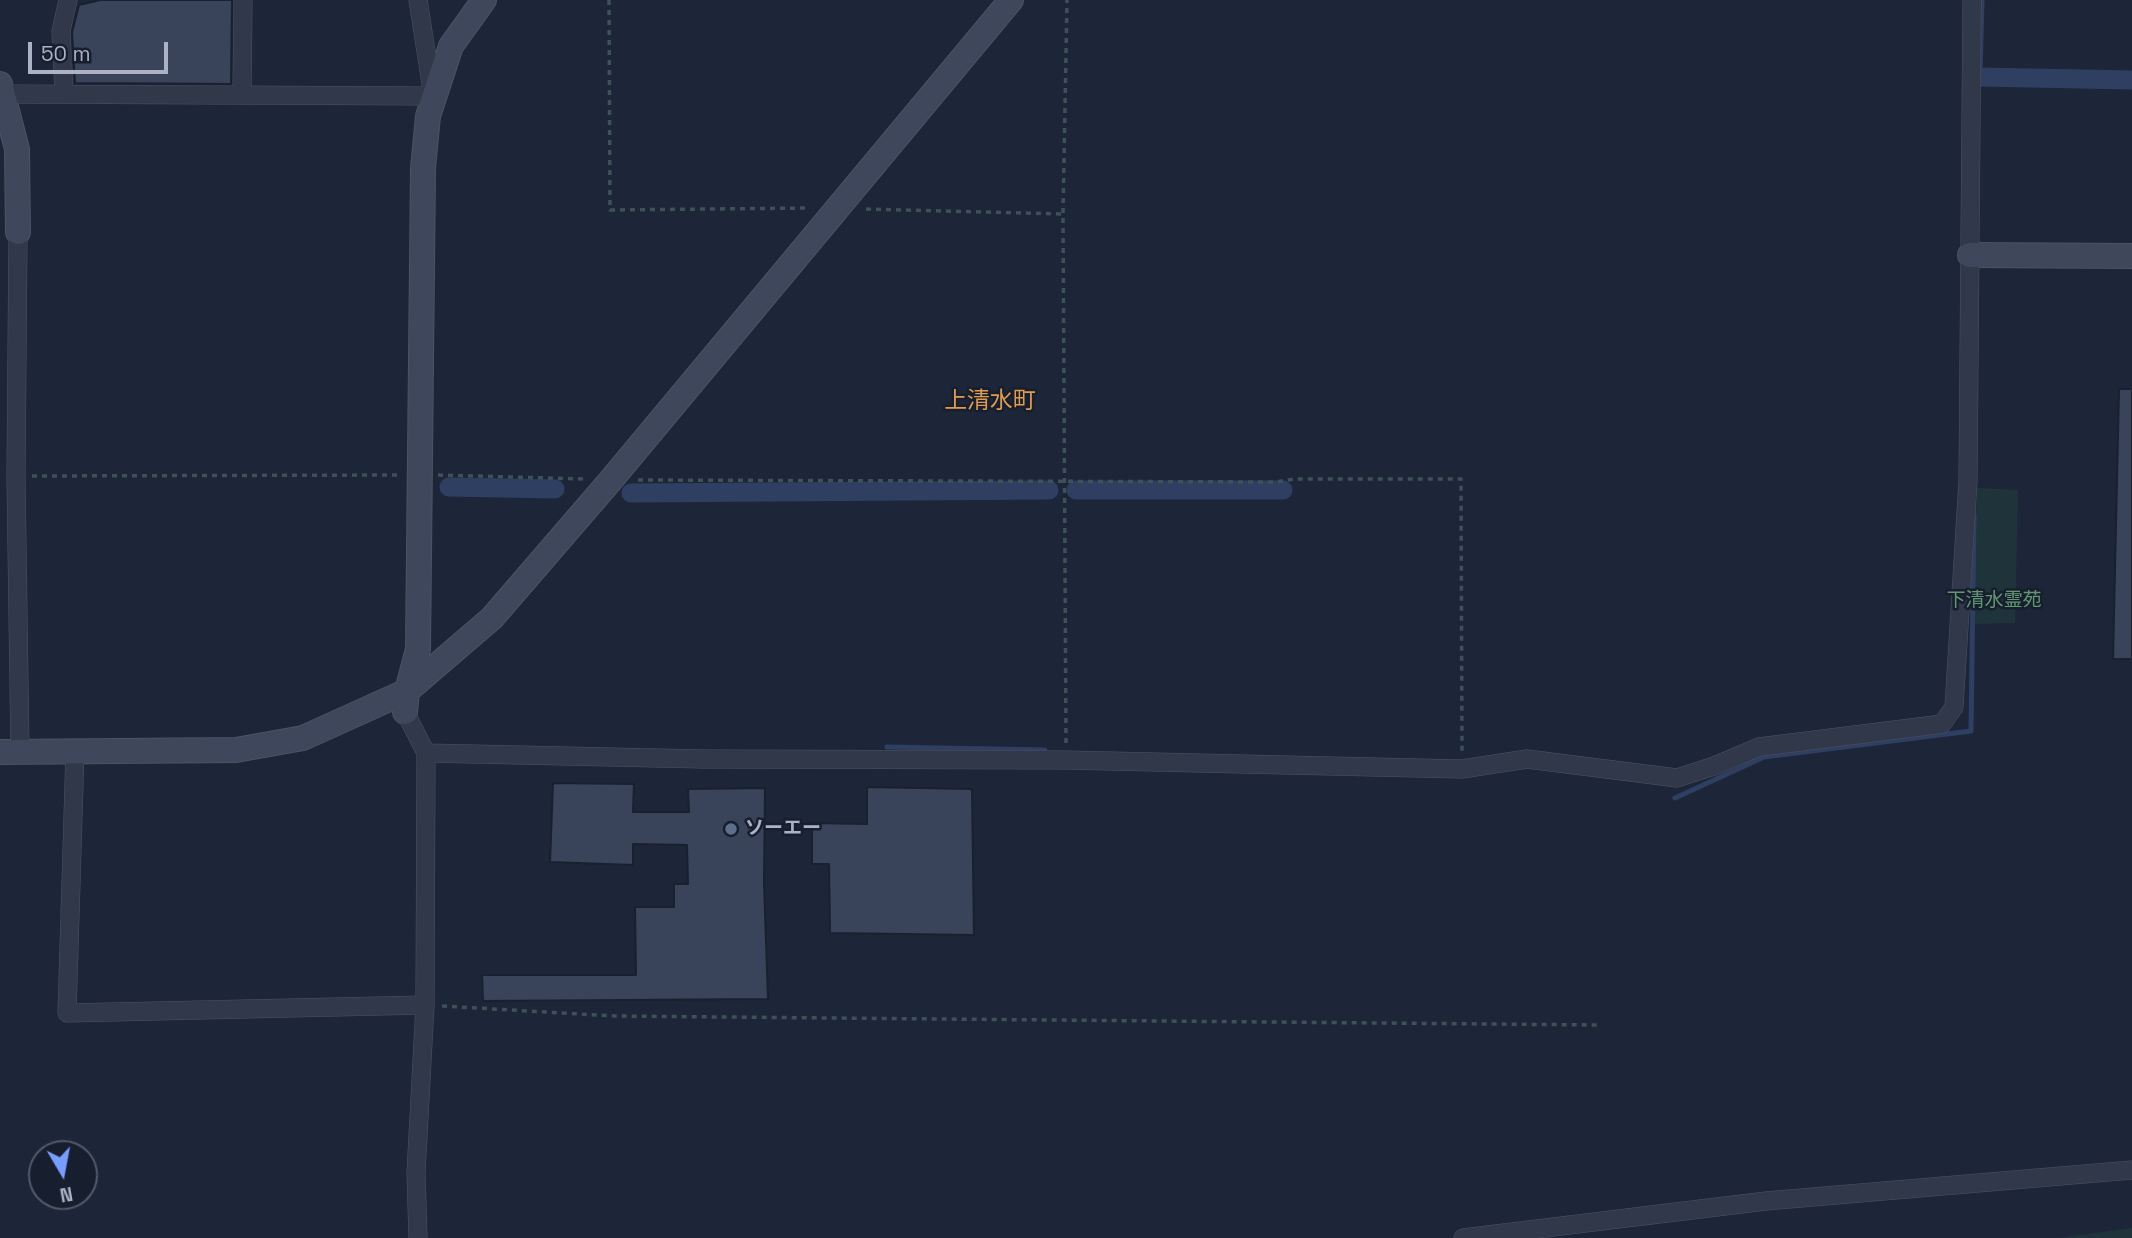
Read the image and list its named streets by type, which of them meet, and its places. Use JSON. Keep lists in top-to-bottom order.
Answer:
{
  "districts": ["上清水町"],
  "parks": ["下清水霊苑"],
  "places": ["ソーエー"],
  "scale_bar": "50 m",
  "north": "bottom"
}
